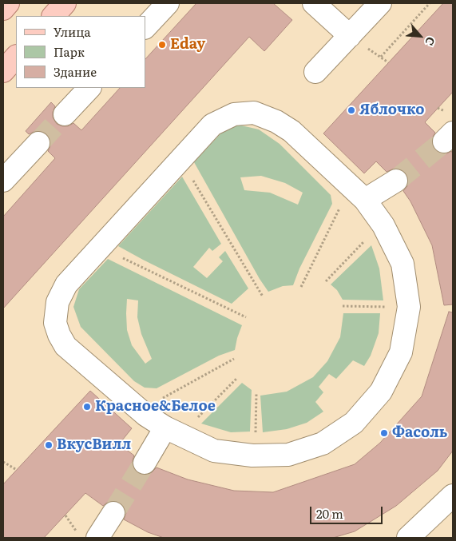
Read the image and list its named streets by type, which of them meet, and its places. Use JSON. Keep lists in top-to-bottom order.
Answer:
{
  "places": [
    "Eday",
    "Яблочко",
    "Красное&Белое",
    "Фасоль",
    "ВкусВилл"
  ],
  "legend": ["Улица", "Парк", "Здание"],
  "scale_bar": "20 m",
  "north": "bottom right"
}
